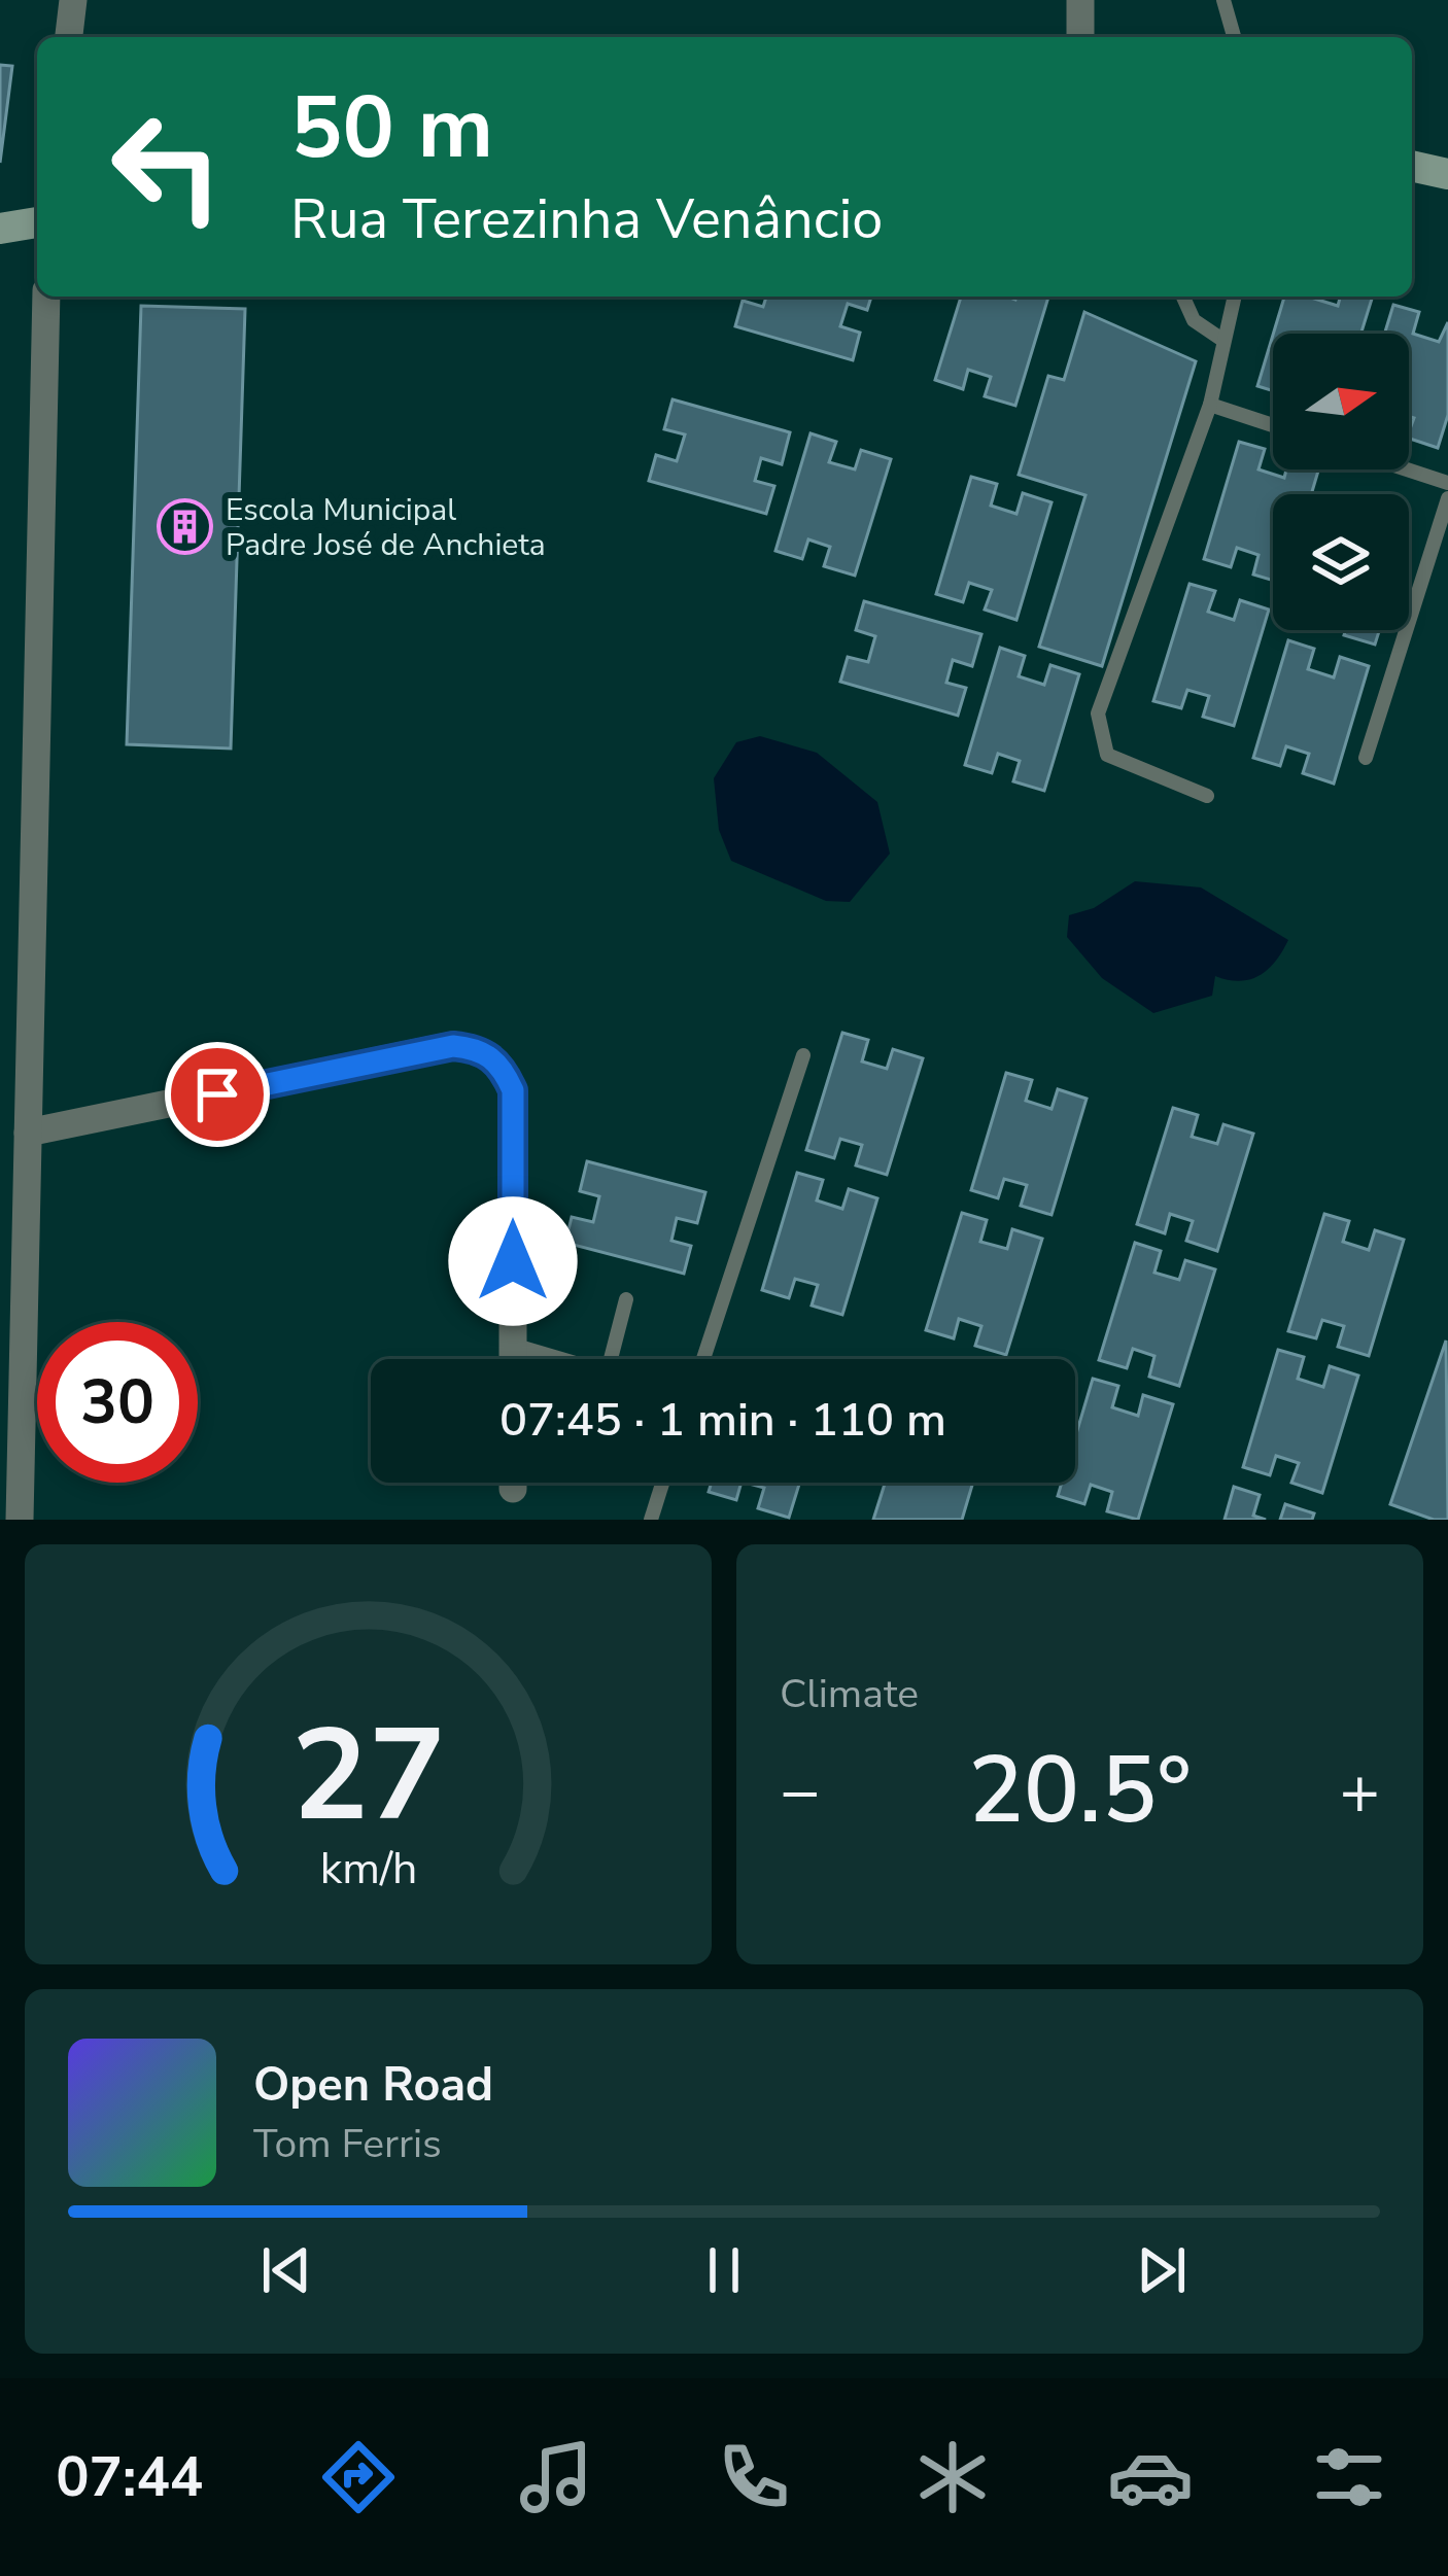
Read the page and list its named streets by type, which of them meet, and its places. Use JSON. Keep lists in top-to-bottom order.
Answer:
{
  "places": {
    "building": ["Escola Municipal Padre José de Anchieta"]
  },
  "north": "right",
  "page": {
    "turn": ["50 m", "Rua Terezinha Venâncio"],
    "limit": "30",
    "trip": "07:45 · 1 min · 110 m",
    "tile": "Climate",
    "heat": ["−", "20.5°", "+"],
    "song": ["Open Road", "Tom Ferris"],
    "tabs": "07:44",
    "gauge": ["27", "km/h"]
  }
}
